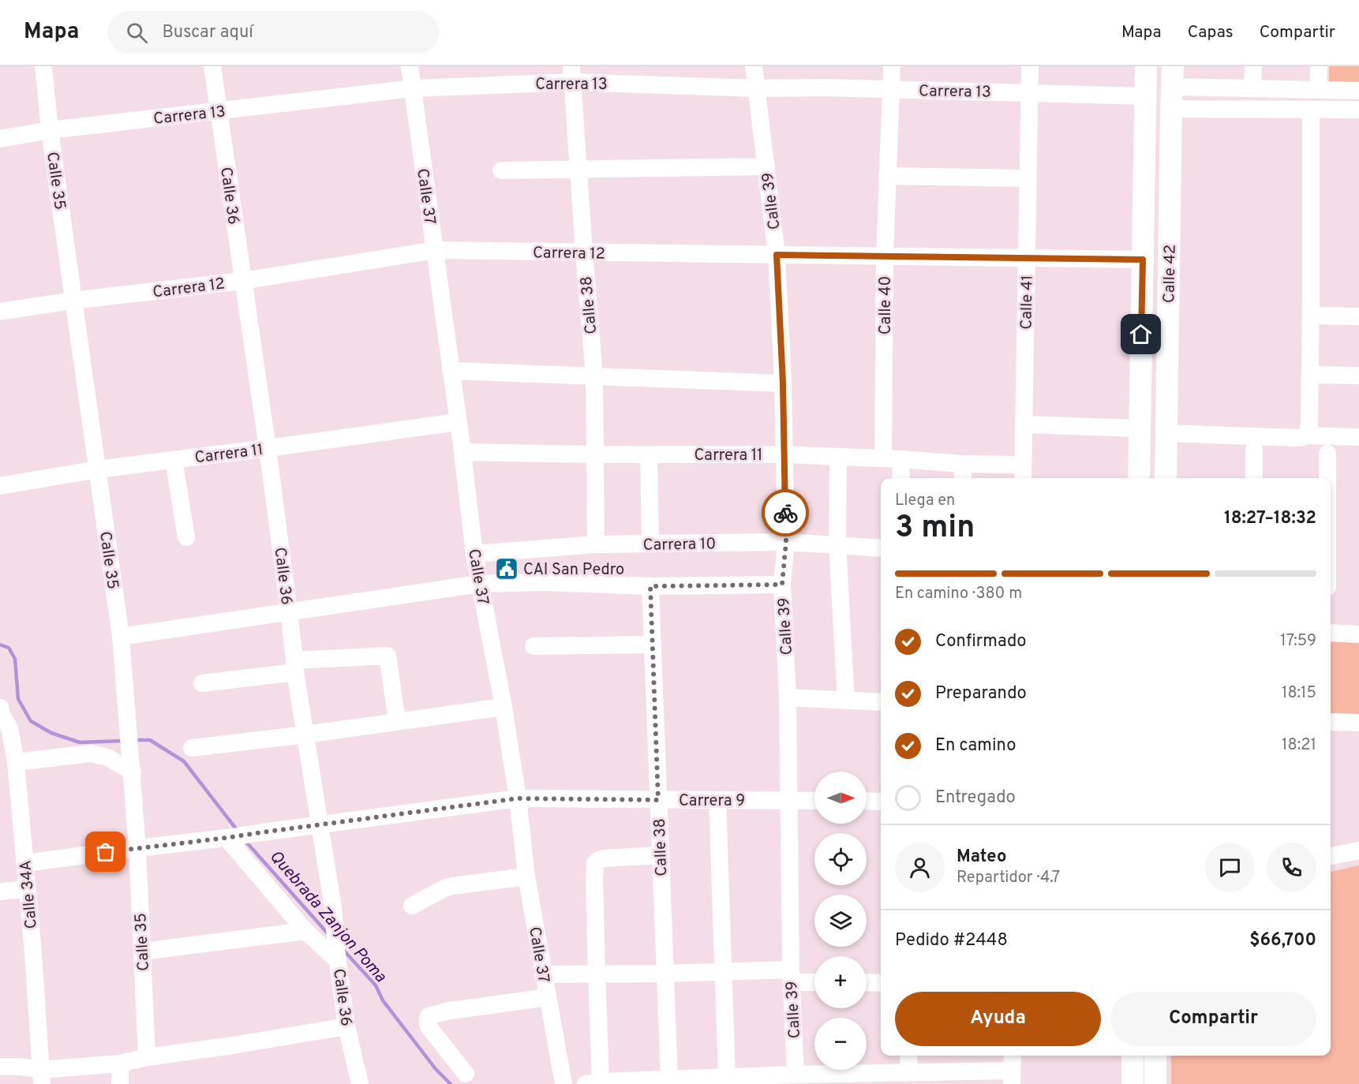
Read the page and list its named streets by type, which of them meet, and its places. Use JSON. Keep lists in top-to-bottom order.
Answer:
{
  "streets": {
    "main road": ["Calle 42"],
    "street": [
      "Carrera 13",
      "Calle 35",
      "Calle 36",
      "Calle 37",
      "Calle 39",
      "Carrera 12",
      "Calle 41",
      "Calle 38",
      "Calle 40",
      "Carrera 11",
      "Carrera 10",
      "Carrera 9",
      "Calle 34A"
    ]
  },
  "crossings": [
    ["Carrera 13", "Calle 35"],
    ["Carrera 13", "Calle 36"],
    ["Carrera 13", "Calle 37"],
    ["Carrera 13", "Calle 39"],
    ["Carrera 13", "Calle 42"],
    ["Carrera 13", "Calle 41"],
    ["Carrera 13", "Calle 38"],
    ["Carrera 13", "Calle 40"],
    ["Calle 35", "Carrera 12"],
    ["Calle 35", "Carrera 11"],
    ["Calle 35", "Carrera 9"],
    ["Calle 36", "Carrera 12"],
    ["Calle 36", "Carrera 11"],
    ["Calle 36", "Carrera 9"],
    ["Calle 37", "Carrera 12"],
    ["Calle 37", "Carrera 11"],
    ["Calle 37", "Carrera 10"],
    ["Calle 37", "Carrera 9"],
    ["Calle 39", "Carrera 12"],
    ["Calle 39", "Carrera 11"],
    ["Calle 39", "Carrera 10"],
    ["Calle 39", "Carrera 9"],
    ["Carrera 12", "Calle 42"],
    ["Carrera 12", "Calle 41"],
    ["Carrera 12", "Calle 38"],
    ["Carrera 12", "Calle 40"],
    ["Calle 41", "Carrera 11"],
    ["Calle 38", "Carrera 11"],
    ["Calle 38", "Carrera 10"],
    ["Calle 38", "Carrera 9"],
    ["Calle 40", "Carrera 11"],
    ["Carrera 9", "Calle 34A"]
  ],
  "water": ["Quebrada Zanjon Poma"],
  "places": {
    "public building": ["CAI San Pedro"]
  },
  "north": "right",
  "page": {
    "header": "Mapa",
    "search": "Buscar aquí",
    "nav": ["Mapa", "Capas", "Compartir"],
    "heading": ["3 min", "Llega en", "18:27–18:32"],
    "panel": [
      "Mateo",
      "Repartidor · 4.7",
      "Pedido #2448",
      "$66,700"
    ],
    "bar": "En camino · 380 m",
    "list": [
      ["Confirmado", "17:59"],
      ["Preparando", "18:15"],
      ["En camino", "18:21"],
      "Entregado"
    ],
    "map_buttons": ["+", "−"],
    "buttons": ["Ayuda", "Compartir"]
  }
}
